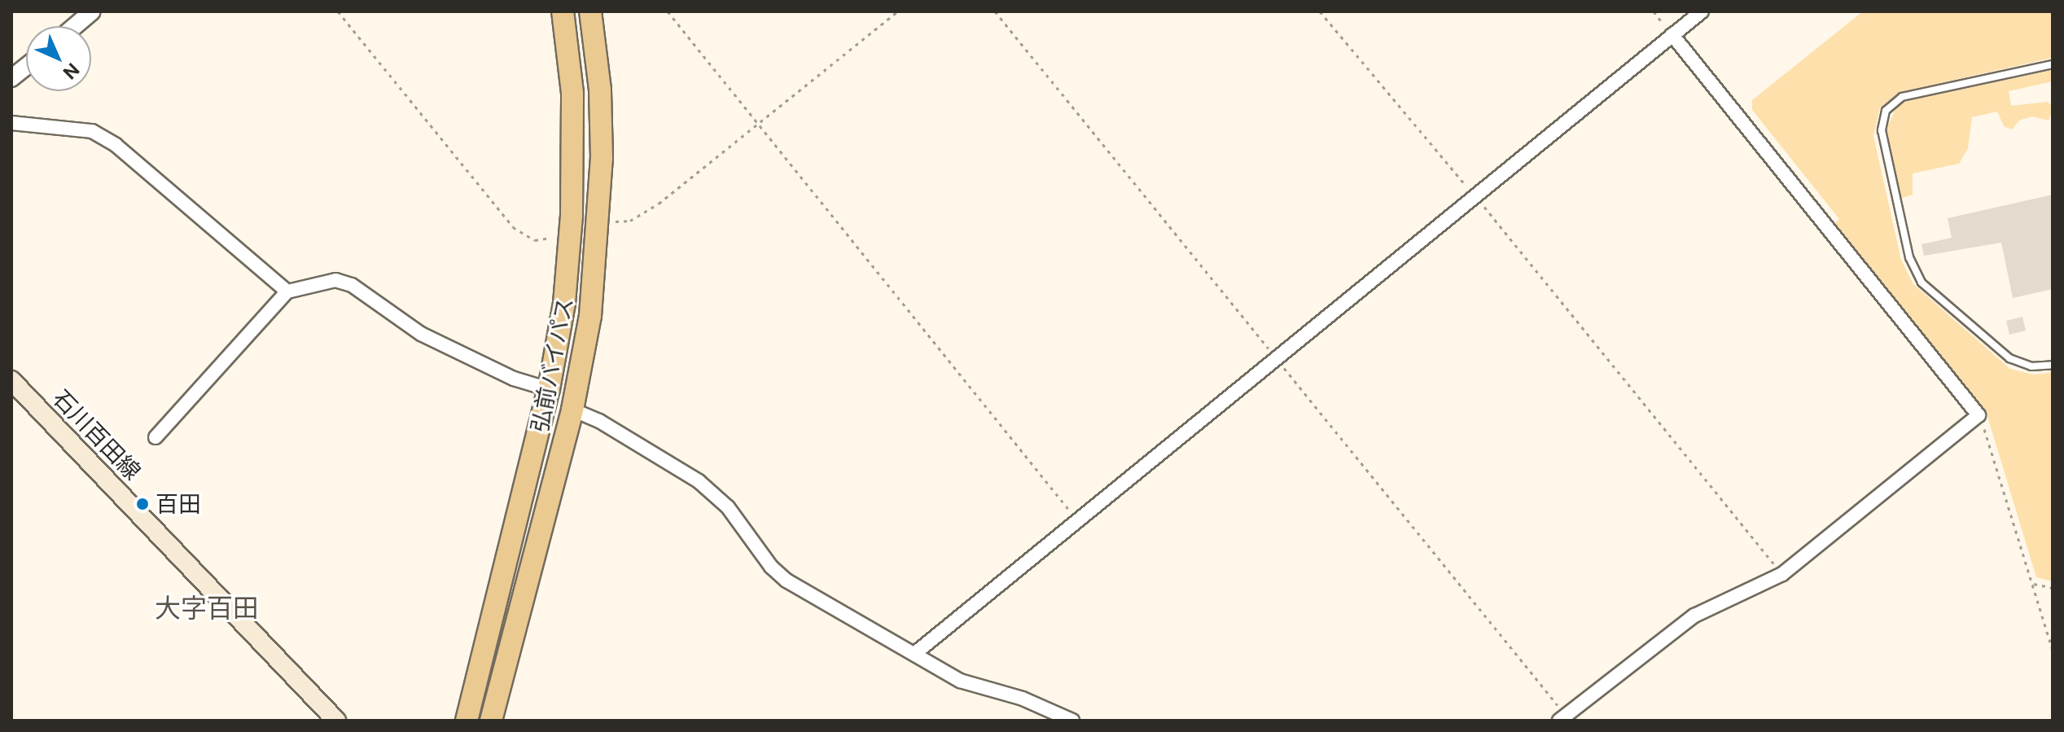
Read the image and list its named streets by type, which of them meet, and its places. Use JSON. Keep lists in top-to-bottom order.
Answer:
{
  "streets": {
    "highway": ["弘前バイパス"],
    "main road": ["石川百田線"]
  },
  "districts": ["大字百田"],
  "places": ["百田"],
  "north": "bottom right"
}
